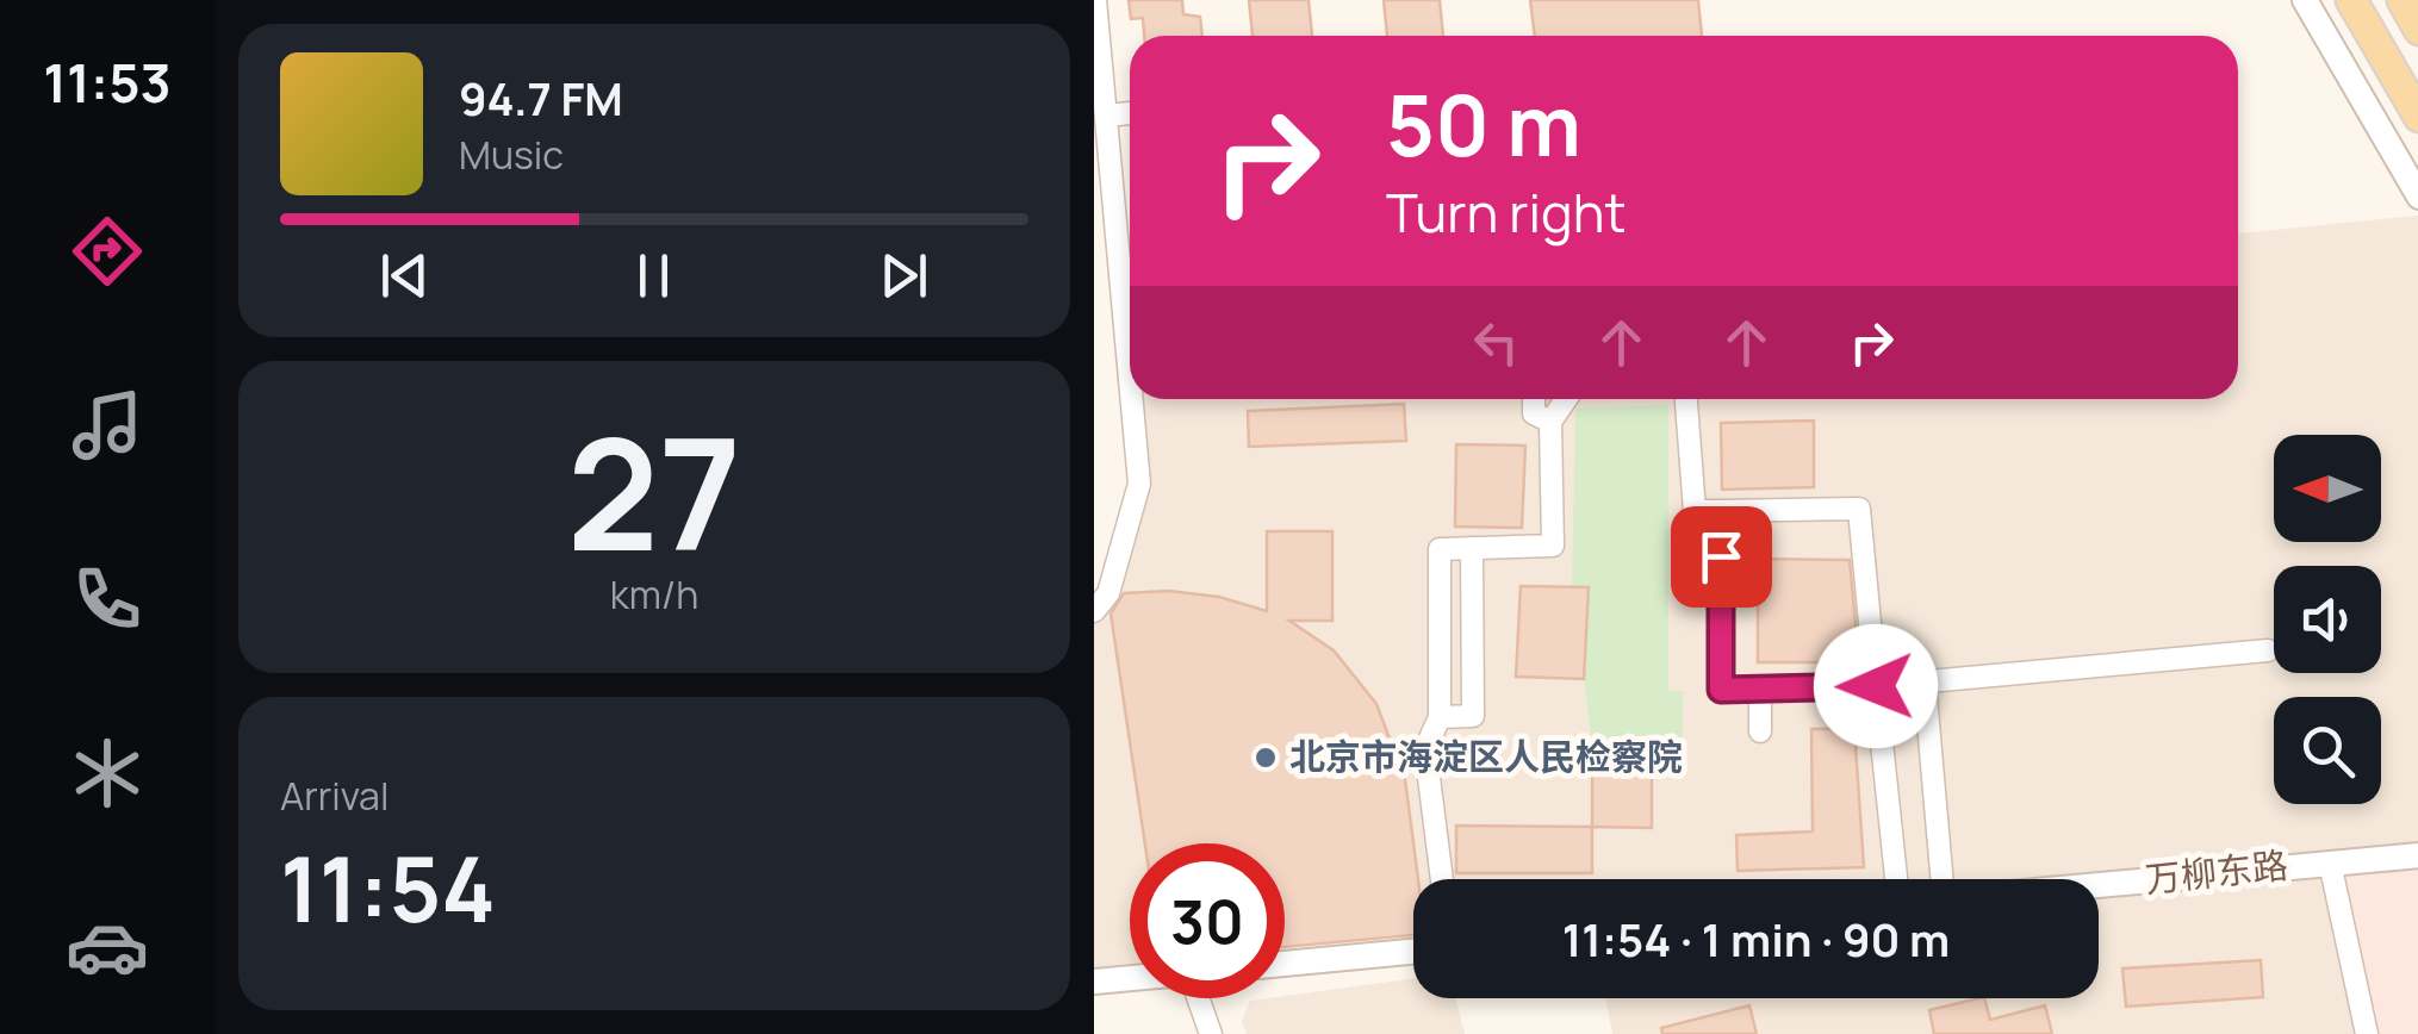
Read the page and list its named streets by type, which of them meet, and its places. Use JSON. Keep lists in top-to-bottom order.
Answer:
{
  "streets": {
    "street": ["万柳东路"]
  },
  "places": ["北京市海淀区人民检察院"],
  "north": "left",
  "page": {
    "tabs": "11:53",
    "turn": ["50 m", "Turn right"],
    "song": ["94.7 FM", "Music"],
    "tile": [
      ["27", "km/h"],
      ["Arrival", "11:54"]
    ],
    "limit": "30",
    "trip": "11:54 · 1 min · 90 m"
  }
}
